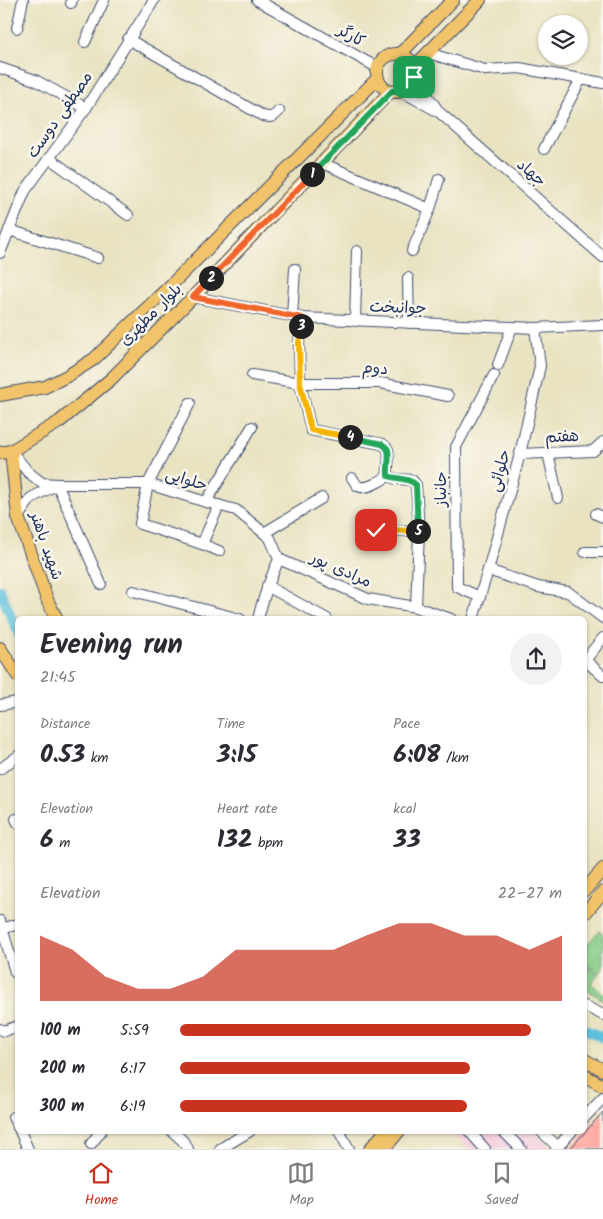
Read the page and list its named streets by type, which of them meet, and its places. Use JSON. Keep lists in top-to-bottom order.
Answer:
{
  "streets": {
    "main road": ["بلوار مطهری", "شهید باهنر"],
    "street": [
      "کارگر",
      "مصطفی دوست",
      "جهاد",
      "جوانبخت",
      "دوم",
      "هفتم",
      "حلوائی",
      "حلوایی",
      "جانباز",
      "مرادی پور"
    ]
  },
  "crossings": [
    ["کارگر", "بلوار مطهری"],
    ["جوانبخت", "بلوار مطهری"],
    ["جوانبخت", "حلوائی"],
    ["بلوار مطهری", "حلوایی"],
    ["بلوار مطهری", "شهید باهنر"],
    ["هفتم", "حلوائی"],
    ["حلوائی", "جانباز"],
    ["حلوایی", "شهید باهنر"],
    ["حلوایی", "مرادی پور"]
  ],
  "page": {
    "pins": [
      "1",
      "2",
      "3",
      "4",
      "5"
    ],
    "heading": ["Evening run", "21:45"],
    "stats": [
      ["Distance", "0.53 km"],
      ["Time", "3:15"],
      ["Pace", "6:08 /km"],
      ["Elevation", "6 m"],
      ["Heart rate", "132 bpm"],
      ["kcal", "33"]
    ],
    "chart": ["Elevation", "22–27 m"],
    "list": [
      {
        "name": "100 m",
        "note": "5:59"
      },
      {
        "name": "200 m",
        "note": "6:17"
      },
      {
        "name": "300 m",
        "note": "6:19"
      }
    ],
    "tabs": ["Home", "Map", "Saved"]
  }
}
